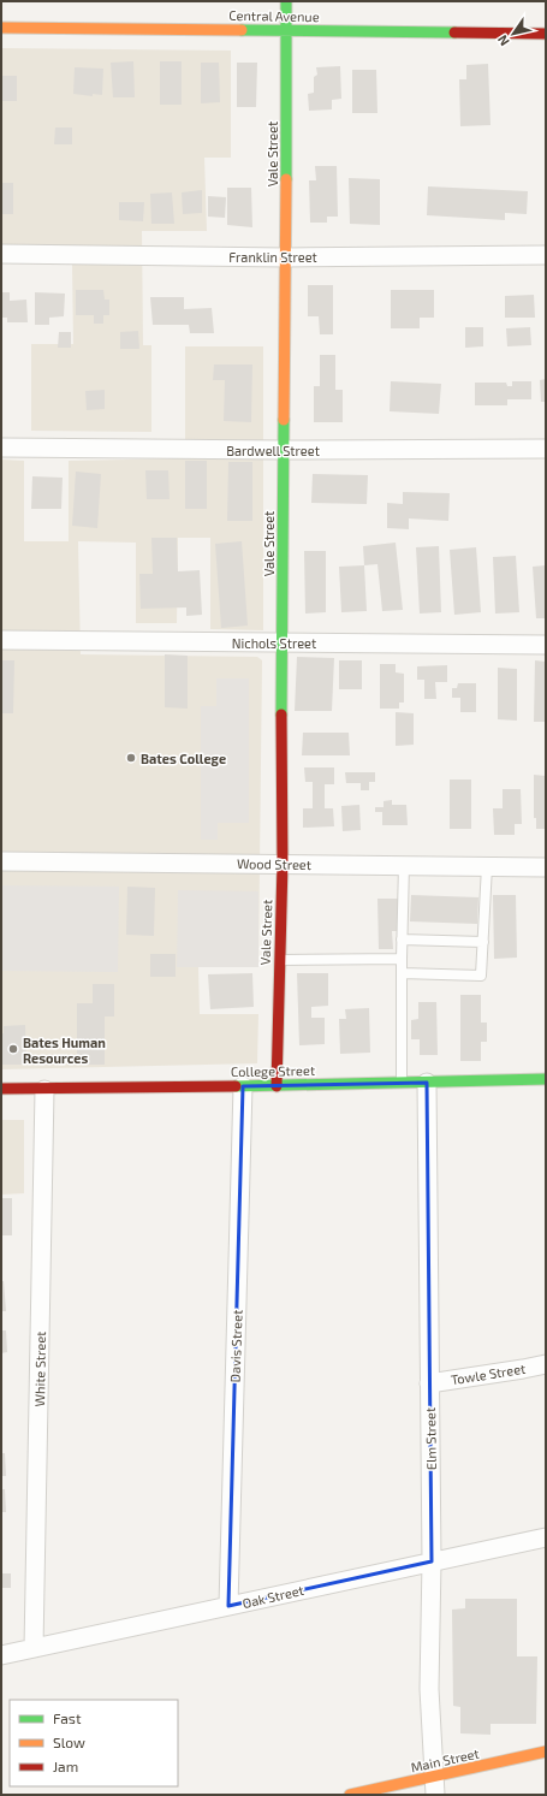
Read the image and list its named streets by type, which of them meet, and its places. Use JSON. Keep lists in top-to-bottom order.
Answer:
{
  "streets": {
    "main road": [
      "Central Avenue",
      "Vale Street",
      "College Street",
      "Main Street"
    ],
    "street": [
      "Franklin Street",
      "Bardwell Street",
      "Nichols Street",
      "Wood Street",
      "Davis Street",
      "White Street",
      "Towle Street",
      "Elm Street",
      "Oak Street"
    ]
  },
  "crossings": [
    ["Central Avenue", "Vale Street"],
    ["Vale Street", "Franklin Street"],
    ["Vale Street", "Bardwell Street"],
    ["Vale Street", "Nichols Street"],
    ["Vale Street", "Wood Street"],
    ["Vale Street", "College Street"],
    ["College Street", "Davis Street"],
    ["College Street", "White Street"],
    ["College Street", "Elm Street"],
    ["Davis Street", "Oak Street"],
    ["White Street", "Oak Street"],
    ["Towle Street", "Elm Street"],
    ["Elm Street", "Oak Street"],
    ["Elm Street", "Main Street"]
  ],
  "places": ["Bates College", "Bates Human Resources"],
  "legend": ["Fast", "Slow", "Jam"],
  "north": "bottom left"
}
